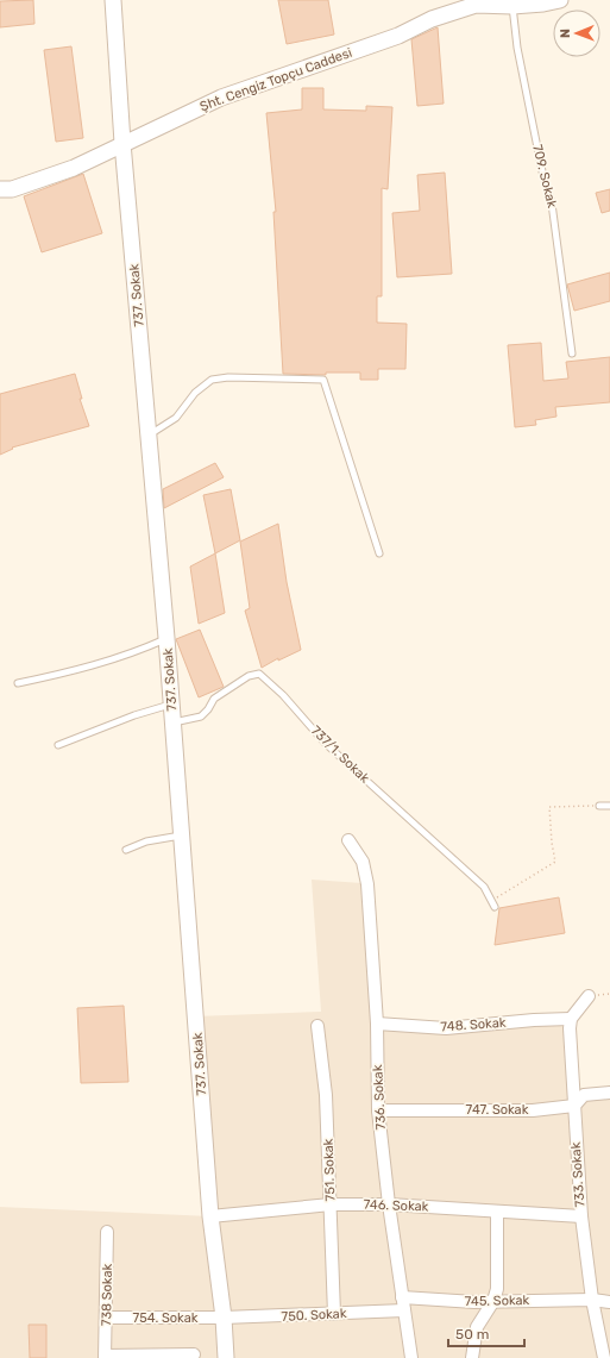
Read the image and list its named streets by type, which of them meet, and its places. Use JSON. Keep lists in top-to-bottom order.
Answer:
{
  "streets": {
    "street": [
      "Şht. Cengiz Topçu Caddesi",
      "737. Sokak",
      "748. Sokak",
      "736. Sokak",
      "747. Sokak",
      "751. Sokak",
      "733. Sokak",
      "746. Sokak",
      "738 Sokak",
      "745. Sokak",
      "750. Sokak",
      "754. Sokak"
    ],
    "lane": ["709. Sokak", "737/1. Sokak"]
  },
  "crossings": [
    ["Şht. Cengiz Topçu Caddesi", "709. Sokak"],
    ["Şht. Cengiz Topçu Caddesi", "737. Sokak"],
    ["737. Sokak", "737/1. Sokak"],
    ["737. Sokak", "746. Sokak"],
    ["737. Sokak", "750. Sokak"],
    ["737. Sokak", "754. Sokak"],
    ["748. Sokak", "736. Sokak"],
    ["748. Sokak", "733. Sokak"],
    ["736. Sokak", "747. Sokak"],
    ["736. Sokak", "746. Sokak"],
    ["736. Sokak", "745. Sokak"],
    ["736. Sokak", "750. Sokak"],
    ["747. Sokak", "733. Sokak"],
    ["751. Sokak", "746. Sokak"],
    ["751. Sokak", "750. Sokak"],
    ["733. Sokak", "746. Sokak"],
    ["733. Sokak", "745. Sokak"],
    ["738 Sokak", "754. Sokak"],
    ["750. Sokak", "754. Sokak"]
  ],
  "scale_bar": "50 m",
  "north": "left"
}
